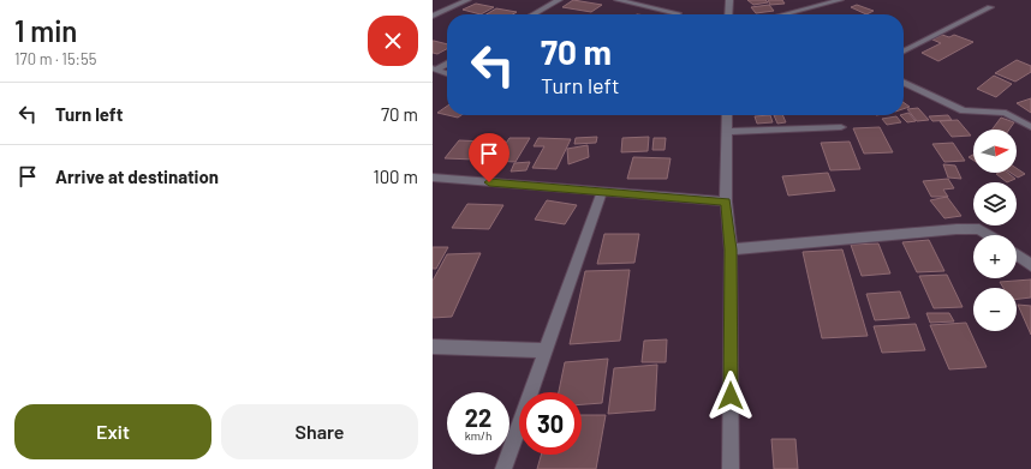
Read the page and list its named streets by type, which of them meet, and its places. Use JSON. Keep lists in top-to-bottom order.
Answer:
{
  "north": "right",
  "page": {
    "heading": ["1 min", "170 m · 15:55"],
    "turn": ["70 m", "Turn left"],
    "list": [
      {
        "name": "Turn left",
        "value": "70 m"
      },
      {
        "name": "Arrive at destination",
        "value": "100 m"
      }
    ],
    "map_buttons": ["+", "−"],
    "speed": "22 km/h",
    "limit": "30",
    "buttons": ["Exit", "Share"]
  }
}
